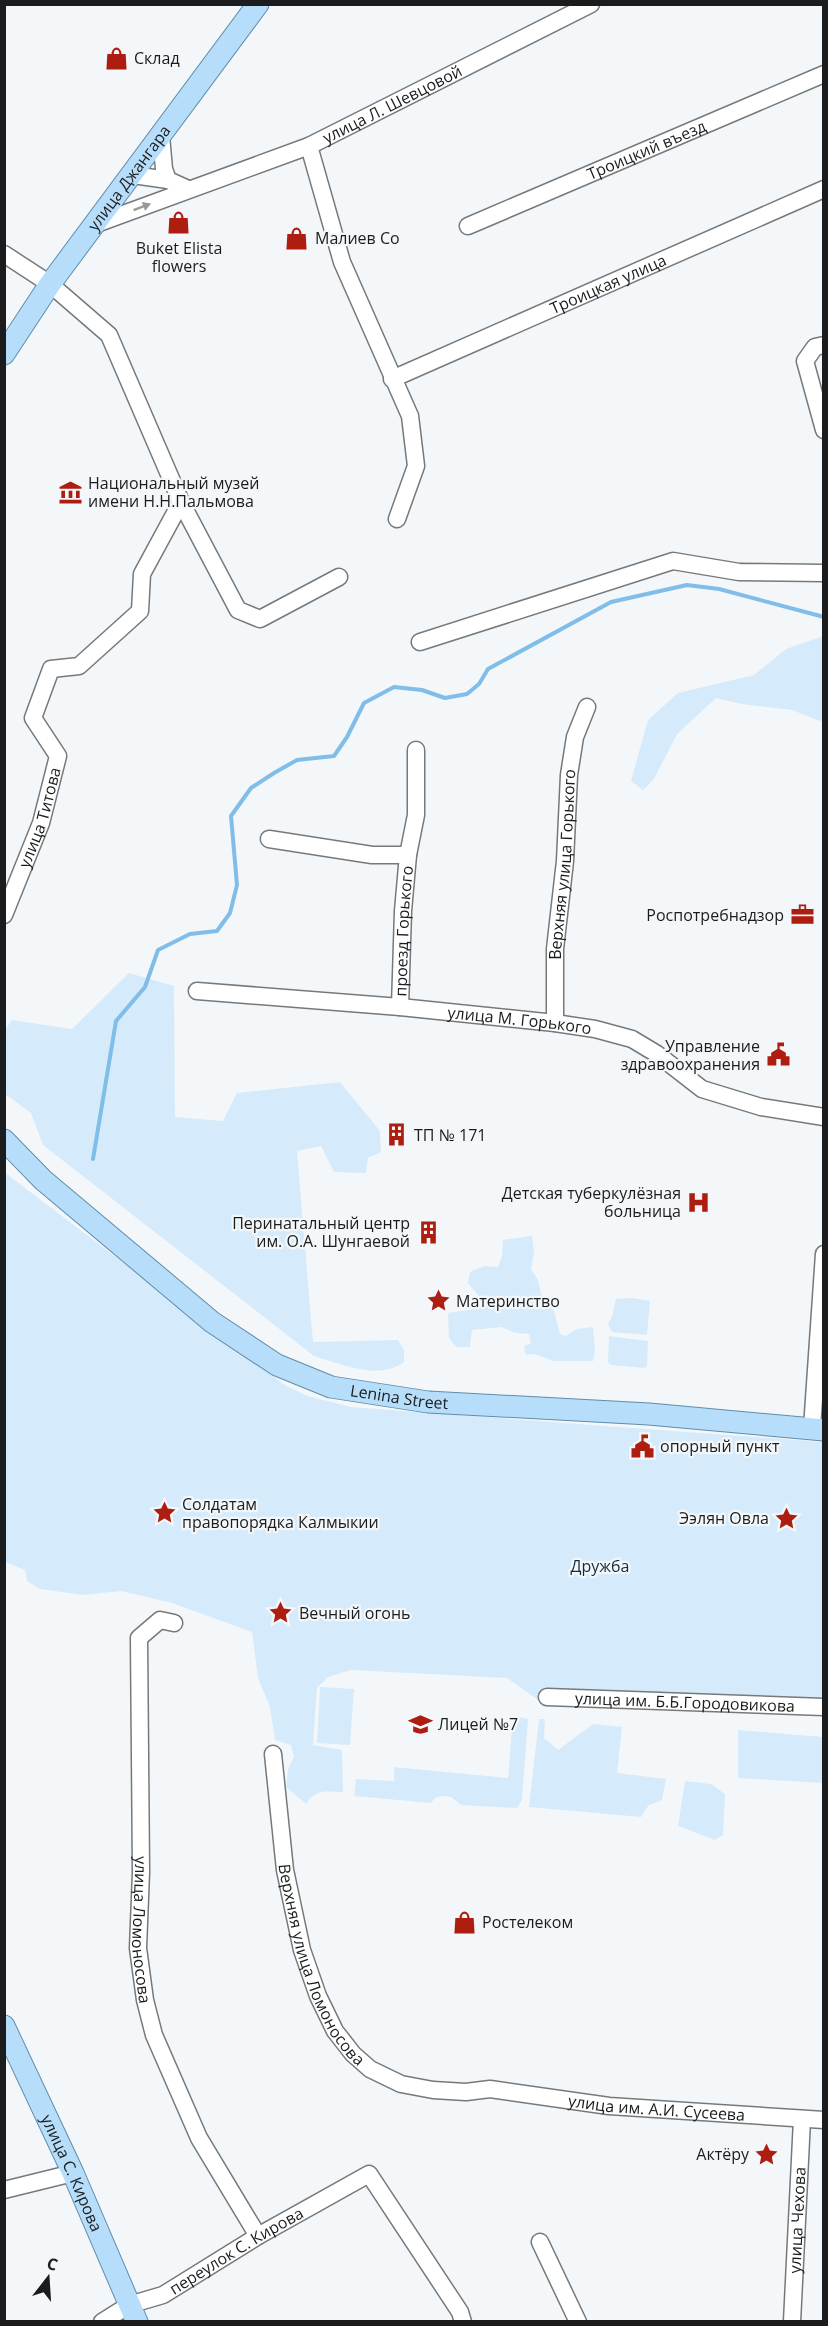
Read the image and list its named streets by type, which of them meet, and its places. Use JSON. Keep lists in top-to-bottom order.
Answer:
{
  "streets": {
    "main road": ["улица Джангара", "Lenina Street", "улица С. Кирова"],
    "street": [
      "улица Л. Шевцовой",
      "Троицкий въезд",
      "Троицкая улица",
      "улица Титова",
      "Верхняя улица Горького",
      "проезд Горького",
      "улица М. Горького",
      "улица им. Б.Б.Городовикова",
      "улица Ломоносова",
      "Верхняя улица Ломоносова",
      "улица им. А.И. Сусеева",
      "улица Чехова",
      "переулок С. Кирова"
    ]
  },
  "crossings": [
    ["улица Л. Шевцовой", "улица Джангара"],
    ["Верхняя улица Горького", "улица М. Горького"],
    ["проезд Горького", "улица М. Горького"],
    ["улица Ломоносова", "переулок С. Кирова"],
    ["Верхняя улица Ломоносова", "улица им. А.И. Сусеева"],
    ["улица им. А.И. Сусеева", "улица Чехова"],
    ["улица С. Кирова", "переулок С. Кирова"]
  ],
  "parks": ["Дружба"],
  "places": {
    "shop": [
      "Склад",
      "Buket Elista flowers",
      "Малиев Со",
      "Ростелеком"
    ],
    "museum": ["Национальный музей имени Н.Н.Пальмова"],
    "office": ["Роспотребнадзор"],
    "public building": ["Управление здравоохранения", "опорный пункт"],
    "building": ["ТП № 171", "Перинатальный центр им. О.А. Шунгаевой"],
    "hospital": ["Детская туберкулёзная больница"],
    "place": [
      "Материнство",
      "Солдатам правопорядка Калмыкии",
      "Ээлян Овла",
      "Вечный огонь",
      "Актёру"
    ],
    "school or university": ["Лицей №7"]
  },
  "north": "top"
}
